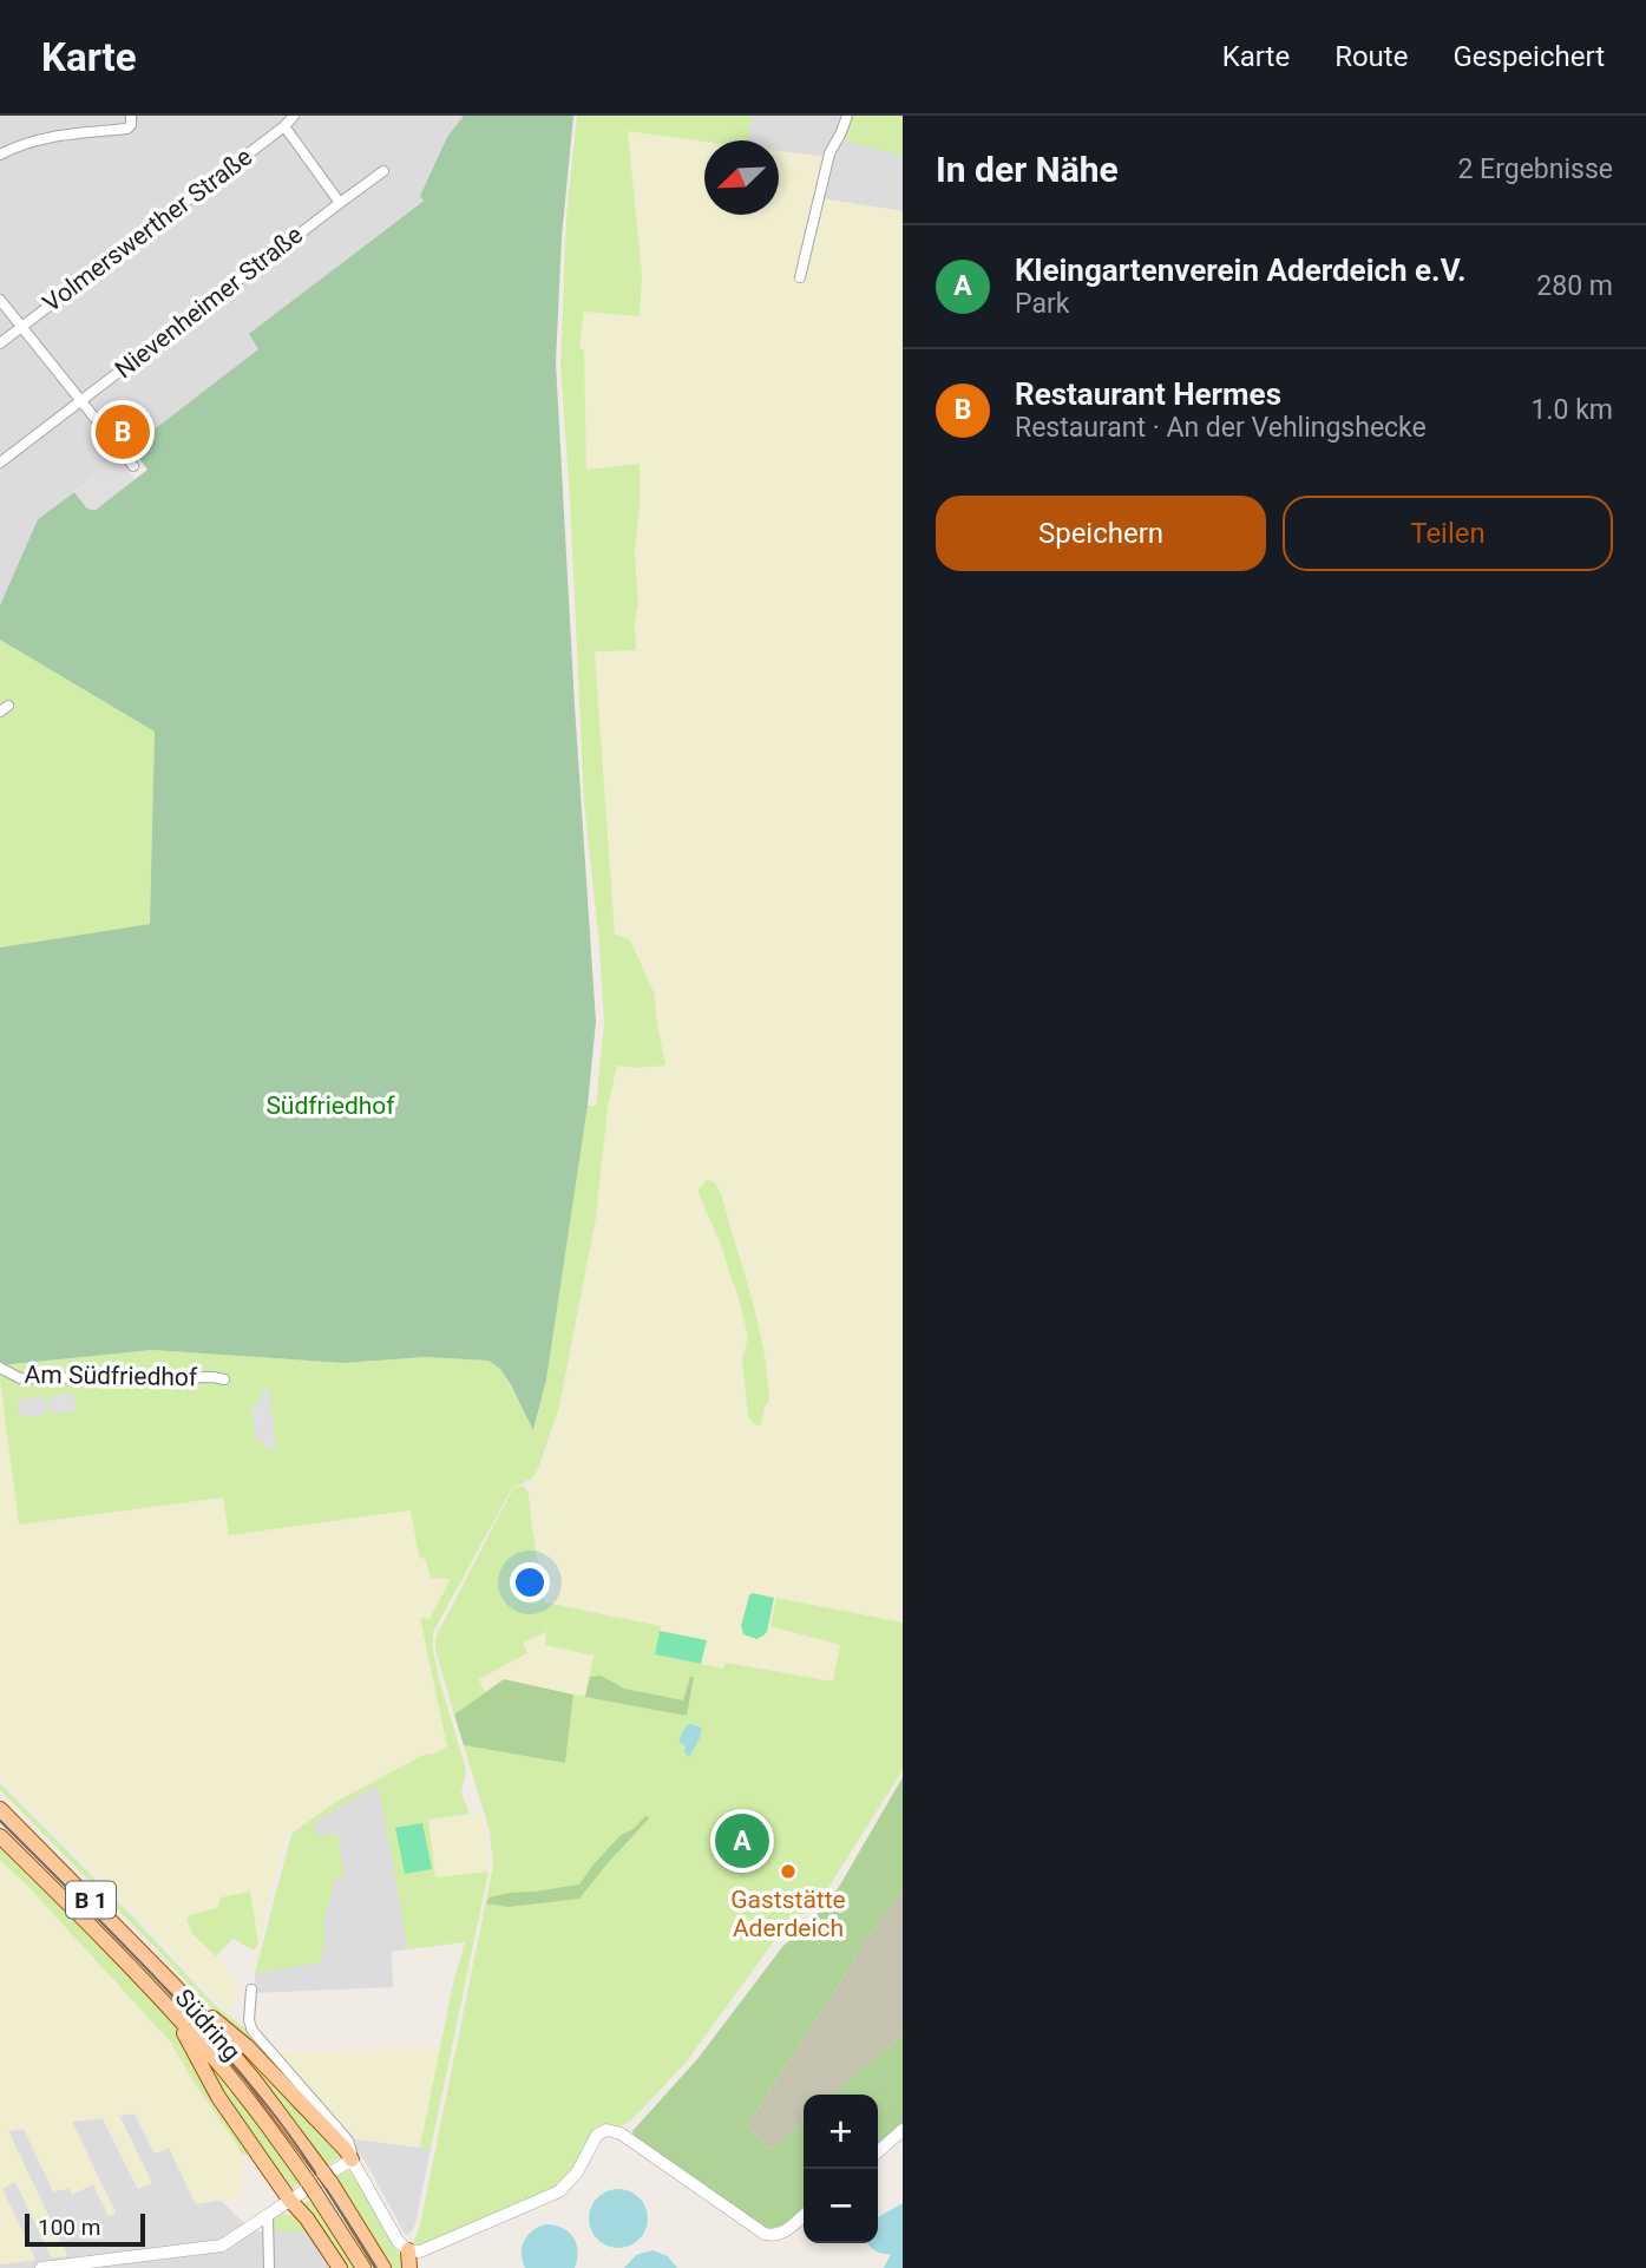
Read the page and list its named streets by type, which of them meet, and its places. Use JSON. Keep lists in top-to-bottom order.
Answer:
{
  "streets": {
    "main road": ["B 1", "Südring"],
    "street": ["Volmerswerther Straße", "Nievenheimer Straße", "Am Südfriedhof"]
  },
  "parks": ["Südfriedhof"],
  "places": ["Gaststätte Aderdeich"],
  "scale_bar": "100 m",
  "north": "bottom left",
  "page": {
    "header": "Karte",
    "nav": ["Karte", "Route", "Gespeichert"],
    "heading": ["In der Nähe", "2 Ergebnisse"],
    "list": [
      {
        "mark": "A",
        "name": "Kleingartenverein Aderdeich e.V.",
        "note": "Park",
        "value": "280 m"
      },
      {
        "mark": "B",
        "name": "Restaurant Hermes",
        "note": "Restaurant · An der Vehlingshecke",
        "value": "1.0 km"
      }
    ],
    "pins": ["B", "A"],
    "buttons": ["Speichern", "Teilen"],
    "map_buttons": ["+", "−"],
    "scale": "100 m"
  }
}
